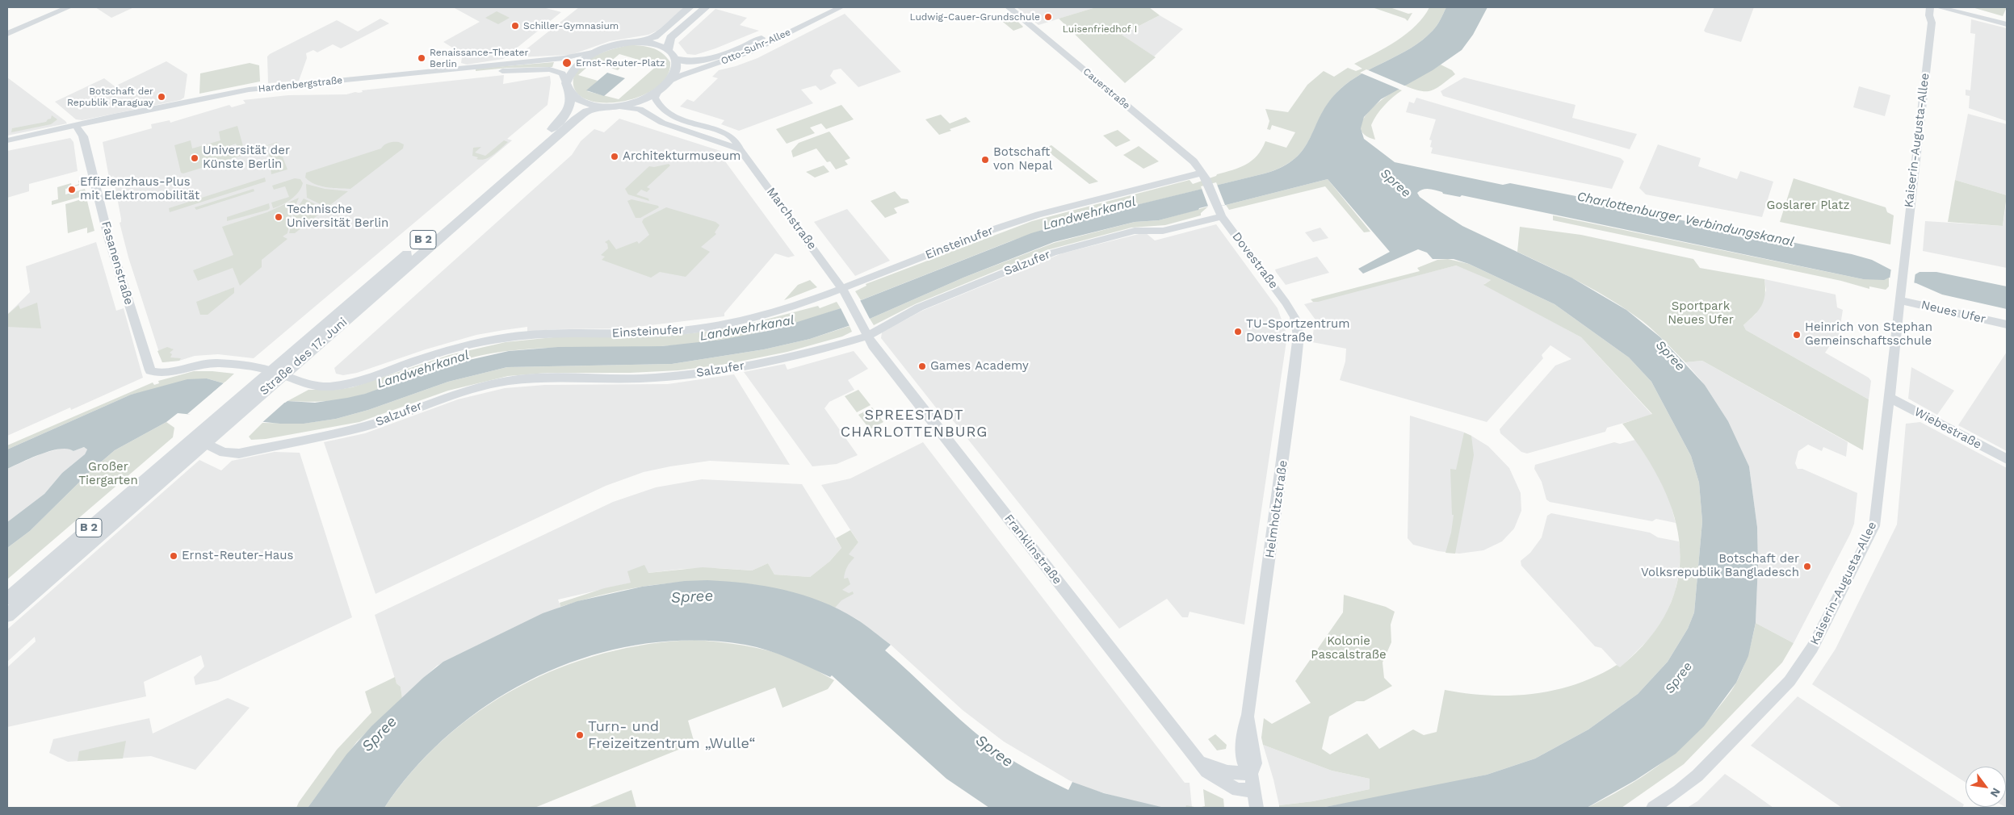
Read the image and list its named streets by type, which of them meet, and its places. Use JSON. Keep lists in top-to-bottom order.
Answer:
{
  "streets": {
    "main road": [
      "Otto-Suhr-Allee",
      "Hardenbergstraße",
      "Cauerstraße",
      "Kaiserin-Augusta-Allee",
      "Marchstraße",
      "B 2",
      "Einsteinufer",
      "Dovestraße",
      "Fasanenstraße",
      "Salzufer",
      "Neues Ufer",
      "Straße des 17. Juni",
      "Wiebestraße",
      "Helmholtzstraße",
      "Franklinstraße"
    ]
  },
  "crossings": [
    ["Otto-Suhr-Allee", "Hardenbergstraße"],
    ["Otto-Suhr-Allee", "B 2"],
    ["Otto-Suhr-Allee", "Straße des 17. Juni"],
    ["Hardenbergstraße", "B 2"],
    ["Hardenbergstraße", "Fasanenstraße"],
    ["Hardenbergstraße", "Straße des 17. Juni"],
    ["Cauerstraße", "Einsteinufer"],
    ["Cauerstraße", "Dovestraße"],
    ["Kaiserin-Augusta-Allee", "Neues Ufer"],
    ["Kaiserin-Augusta-Allee", "Wiebestraße"],
    ["Marchstraße", "Einsteinufer"],
    ["Marchstraße", "Salzufer"],
    ["Marchstraße", "Franklinstraße"],
    ["B 2", "Straße des 17. Juni"],
    ["Einsteinufer", "Fasanenstraße"],
    ["Einsteinufer", "Straße des 17. Juni"],
    ["Dovestraße", "Salzufer"],
    ["Dovestraße", "Helmholtzstraße"],
    ["Salzufer", "Straße des 17. Juni"],
    ["Salzufer", "Franklinstraße"],
    ["Helmholtzstraße", "Franklinstraße"]
  ],
  "districts": ["SPREESTADT CHARLOTTENBURG"],
  "water": ["Spree", "Landwehrkanal", "Charlottenburger Verbindungskanal"],
  "parks": [
    "Luisenfriedhof I",
    "Goslarer Platz",
    "Sportpark Neues Ufer",
    "Großer Tiergarten",
    "Kolonie Pascalstraße"
  ],
  "places": [
    "Ludwig-Cauer-Grundschule",
    "Schiller-Gymnasium",
    "Renaissance-Theater Berlin",
    "Ernst-Reuter-Platz",
    "Botschaft der Republik Paraguay",
    "Architekturmuseum",
    "Universität der Künste Berlin",
    "Botschaft von Nepal",
    "Effizienzhaus-Plus mit Elektromobilität",
    "Technische Universität Berlin",
    "TU-Sportzentrum Dovestraße",
    "Heinrich von Stephan Gemeinschaftsschule",
    "Games Academy",
    "Ernst-Reuter-Haus",
    "Botschaft der Volksrepublik Bangladesch",
    "Turn- und Freizeitzentrum „Wulle“"
  ],
  "north": "bottom right"
}
